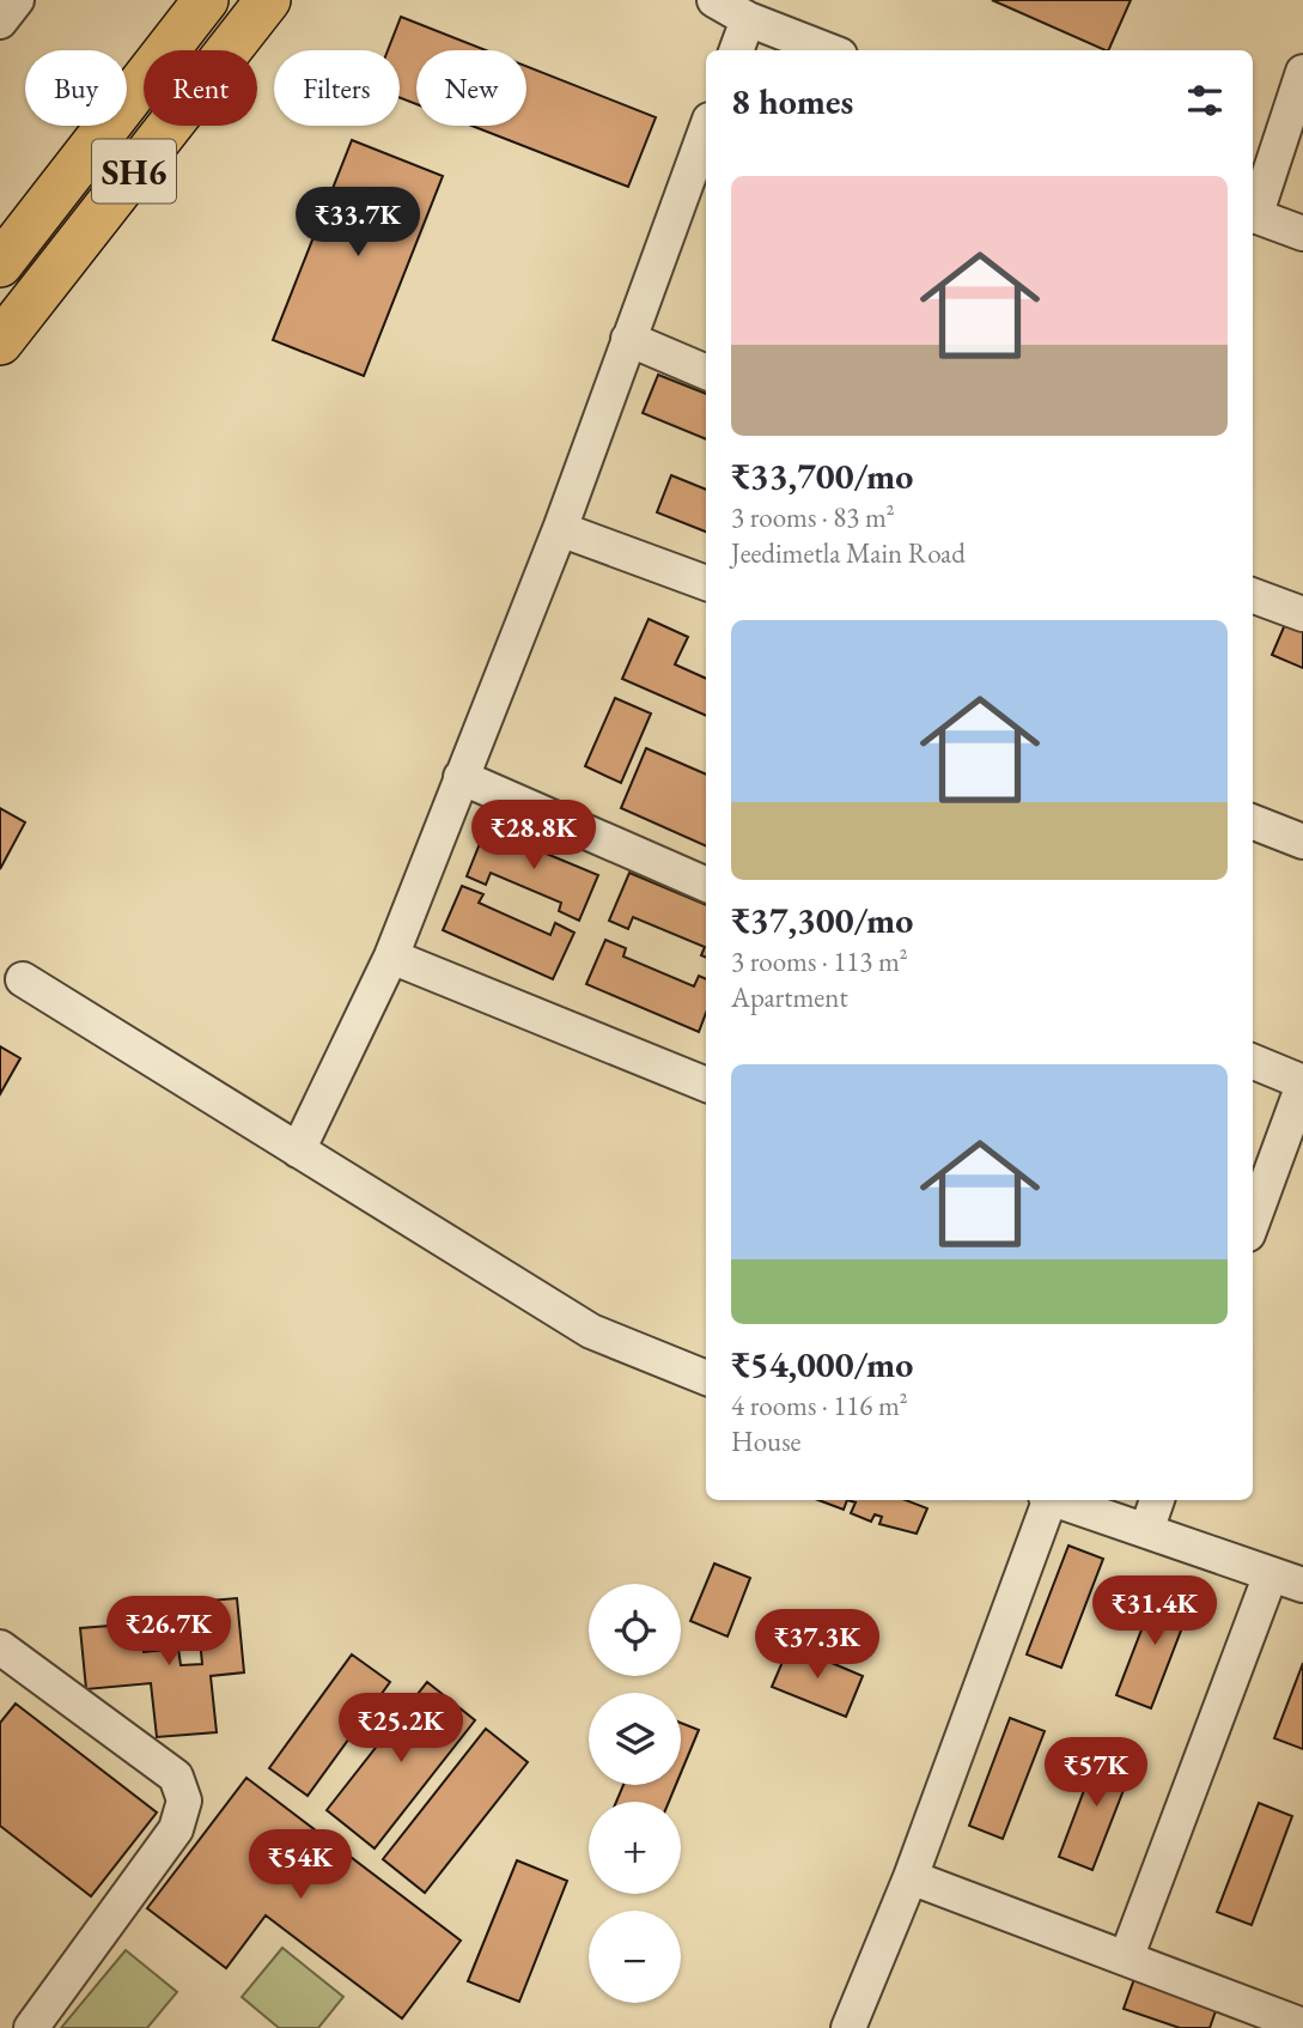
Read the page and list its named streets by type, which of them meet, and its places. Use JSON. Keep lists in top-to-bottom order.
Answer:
{
  "streets": {
    "main road": ["SH6"]
  },
  "page": {
    "chip": [
      "Buy",
      "Rent",
      "Filters",
      "New"
    ],
    "heading": "8 homes",
    "list": [
      {
        "name": "₹33,700/mo",
        "note": "3 rooms · 83 m² · Jeedimetla Main Road"
      },
      {
        "name": "₹37,300/mo",
        "note": "3 rooms · 113 m² · Apartment"
      },
      {
        "name": "₹54,000/mo",
        "note": "4 rooms · 116 m² · House"
      }
    ],
    "price": [
      "₹33.7K",
      "₹28.8K",
      "₹31.4K",
      "₹26.7K",
      "₹37.3K",
      "₹25.2K",
      "₹57K",
      "₹54K"
    ],
    "map_buttons": ["+", "−"]
  }
}
